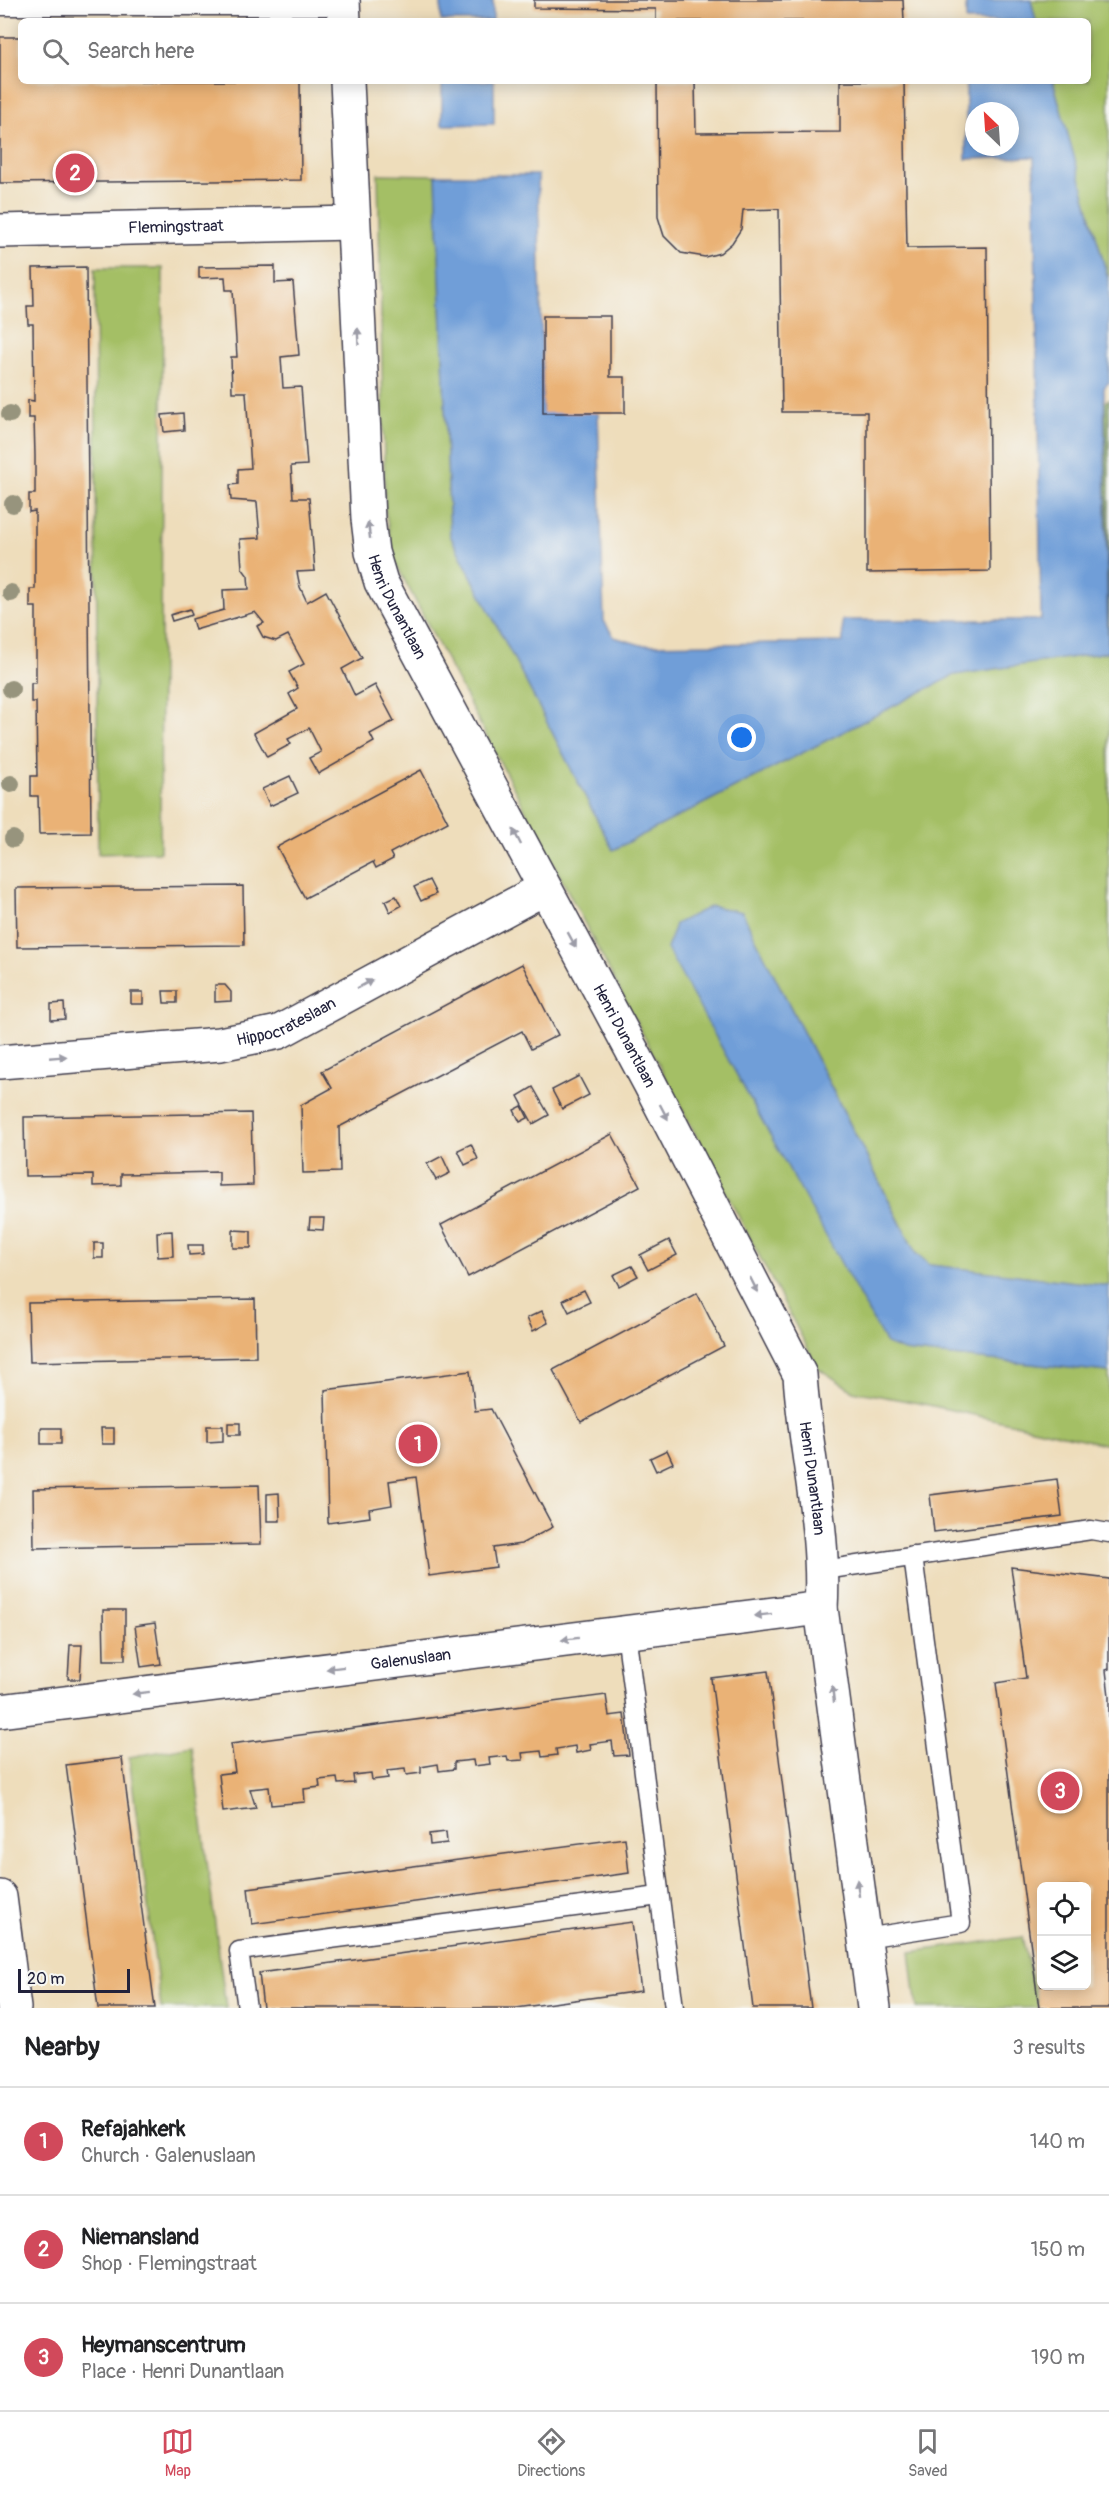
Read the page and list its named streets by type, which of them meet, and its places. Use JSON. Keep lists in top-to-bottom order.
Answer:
{
  "streets": {
    "street": [
      "Flemingstraat",
      "Henri Dunantlaan",
      "Hippocrateslaan",
      "Galenuslaan"
    ]
  },
  "crossings": [
    ["Flemingstraat", "Henri Dunantlaan"],
    ["Henri Dunantlaan", "Hippocrateslaan"],
    ["Henri Dunantlaan", "Galenuslaan"]
  ],
  "one_way": ["Hippocrateslaan", "Galenuslaan"],
  "scale_bar": "20 m",
  "north": "top left",
  "page": {
    "search": "Search here",
    "pins": ["2", "1", "3"],
    "scale": "20 m",
    "heading": ["Nearby", "3 results"],
    "list": [
      {
        "mark": "1",
        "name": "Refajahkerk",
        "note": "Church · Galenuslaan",
        "value": "140 m"
      },
      {
        "mark": "2",
        "name": "Niemansland",
        "note": "Shop · Flemingstraat",
        "value": "150 m"
      },
      {
        "mark": "3",
        "name": "Heymanscentrum",
        "note": "Place · Henri Dunantlaan",
        "value": "190 m"
      }
    ],
    "nav": ["Map", "Directions", "Saved"]
  }
}
